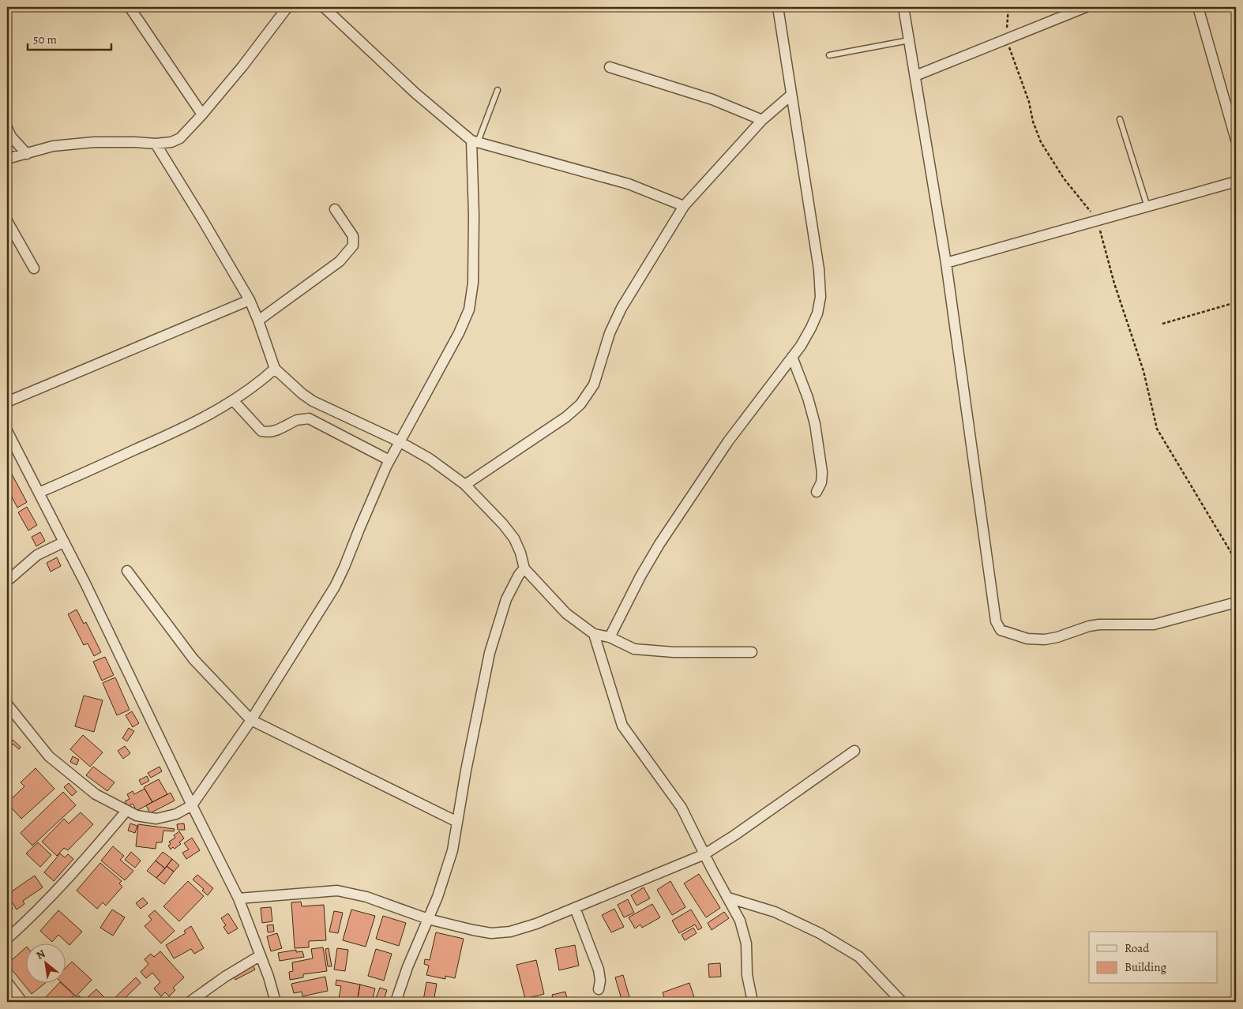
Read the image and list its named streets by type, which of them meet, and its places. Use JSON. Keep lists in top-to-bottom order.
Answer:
{
  "legend": ["Road", "Building"],
  "scale_bar": "50 m",
  "north": "top left"
}
